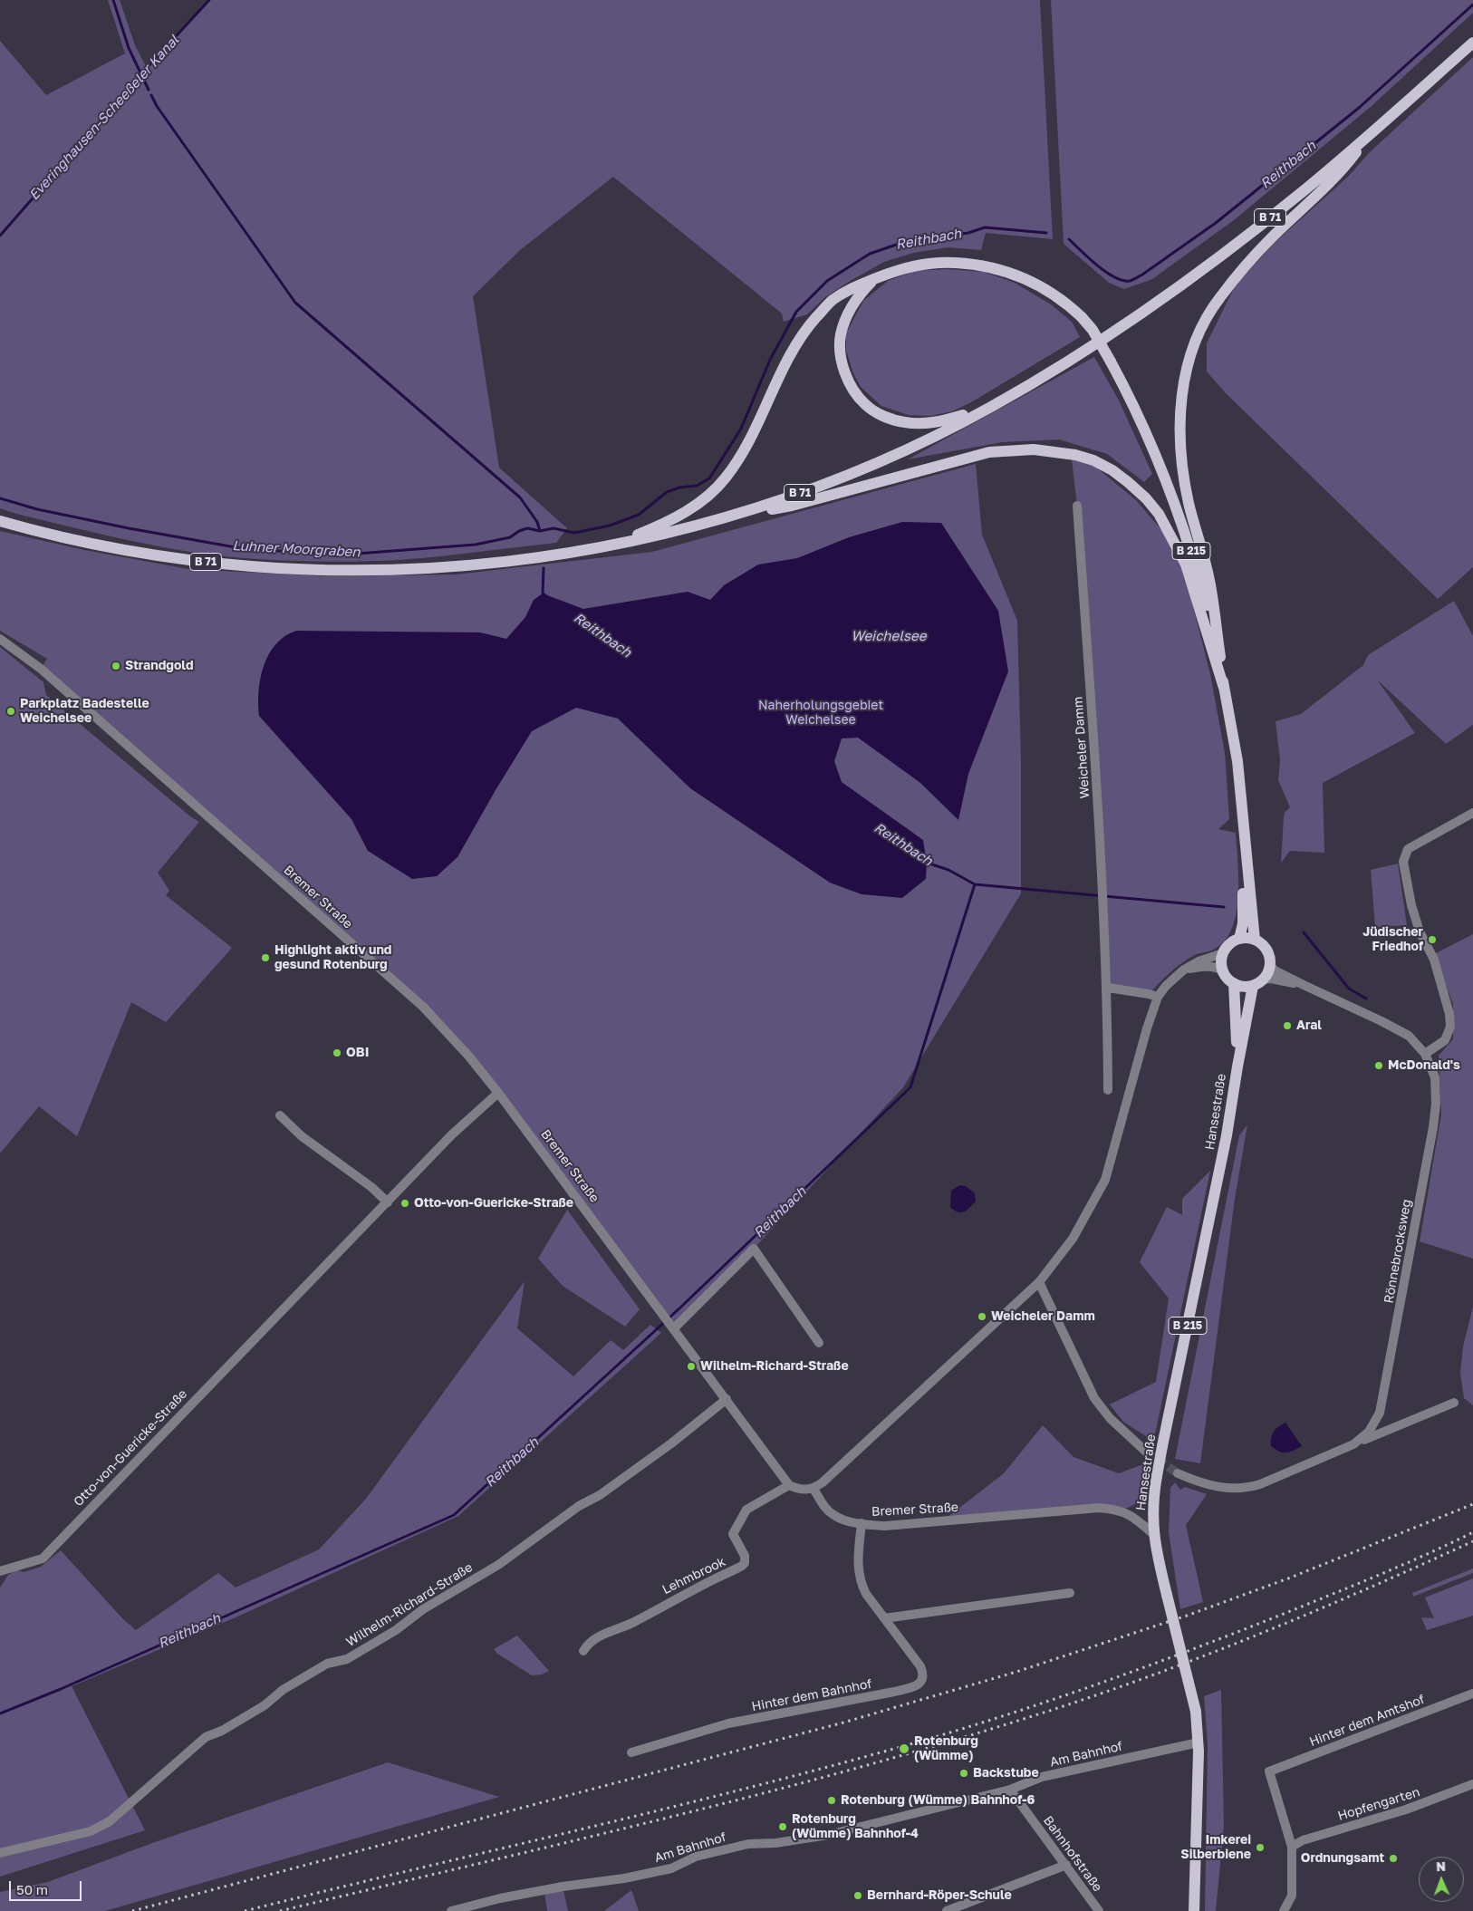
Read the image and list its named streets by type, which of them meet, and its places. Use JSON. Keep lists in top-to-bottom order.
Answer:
{
  "streets": {
    "main road": ["B 71", "B 215", "Hansestraße"],
    "street": [
      "Weicheler Damm",
      "Bremer Straße",
      "Rönnebrocksweg",
      "Otto-von-Guericke-Straße",
      "Lehmbrook",
      "Wilhelm-Richard-Straße",
      "Hinter dem Bahnhof",
      "Hinter dem Amtshof",
      "Am Bahnhof",
      "Hopfengarten",
      "Bahnhofstraße"
    ]
  },
  "crossings": [
    ["B 215", "Hansestraße"],
    ["B 215", "Rönnebrocksweg"],
    ["Bremer Straße", "Hansestraße"],
    ["Bremer Straße", "Otto-von-Guericke-Straße"],
    ["Bremer Straße", "Lehmbrook"],
    ["Bremer Straße", "Wilhelm-Richard-Straße"],
    ["Bremer Straße", "Hinter dem Bahnhof"],
    ["Hansestraße", "Rönnebrocksweg"],
    ["Hansestraße", "Am Bahnhof"],
    ["Hinter dem Amtshof", "Hopfengarten"],
    ["Am Bahnhof", "Bahnhofstraße"]
  ],
  "water": [
    "Everinghausen-Scheeßeler Kanal",
    "Reithbach",
    "Luhner Moorgraben",
    "Weichelsee"
  ],
  "parks": ["Naherholungsgebiet Weichelsee"],
  "places": [
    "Strandgold",
    "Parkplatz Badestelle Weichelsee",
    "Jüdischer Friedhof",
    "Highlight aktiv und gesund Rotenburg",
    "Aral",
    "OBI",
    "McDonald's",
    "Otto-von-Guericke-Straße",
    "Weicheler Damm",
    "Wilhelm-Richard-Straße",
    "Rotenburg (Wümme)",
    "Backstube",
    "Rotenburg (Wümme) Bahnhof-6",
    "Rotenburg (Wümme) Bahnhof-4",
    "Imkerei Silberbiene",
    "Ordnungsamt",
    "Bernhard-Röper-Schule"
  ],
  "scale_bar": "50 m",
  "north": "top"
}
